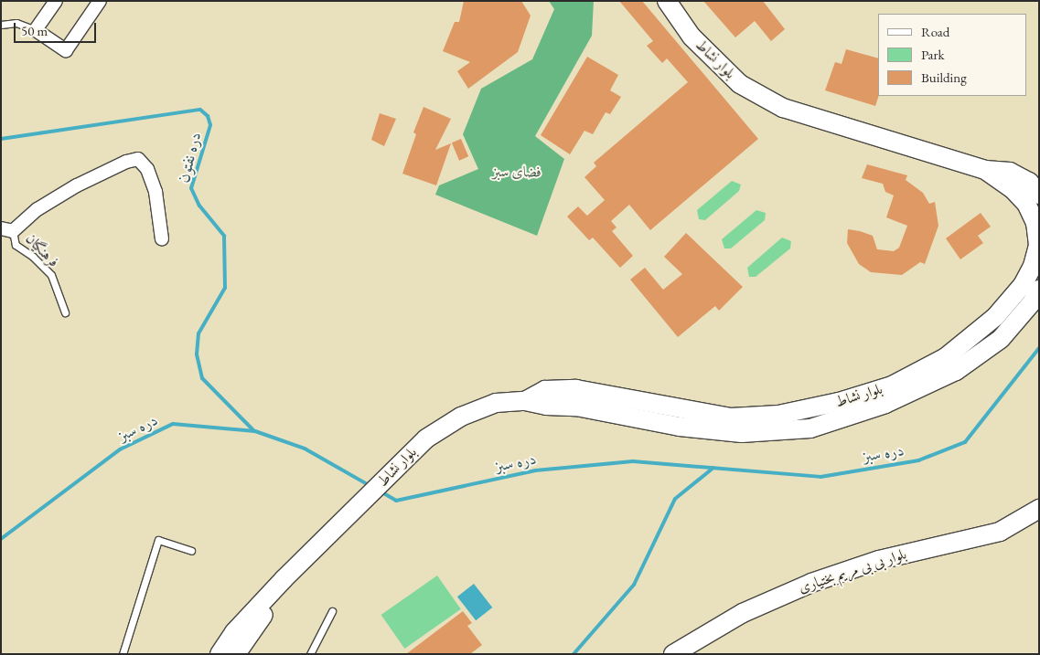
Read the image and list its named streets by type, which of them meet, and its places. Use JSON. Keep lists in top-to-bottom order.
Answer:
{
  "streets": {
    "main road": ["بلوار نشاط", "بلوار بی بی مریم بختیاری"],
    "lane": ["فرهنگیان"]
  },
  "water": ["دره نفتون", "دره سبز"],
  "parks": ["فضای سبز"],
  "legend": ["Road", "Park", "Building"],
  "scale_bar": "50 m"
}
